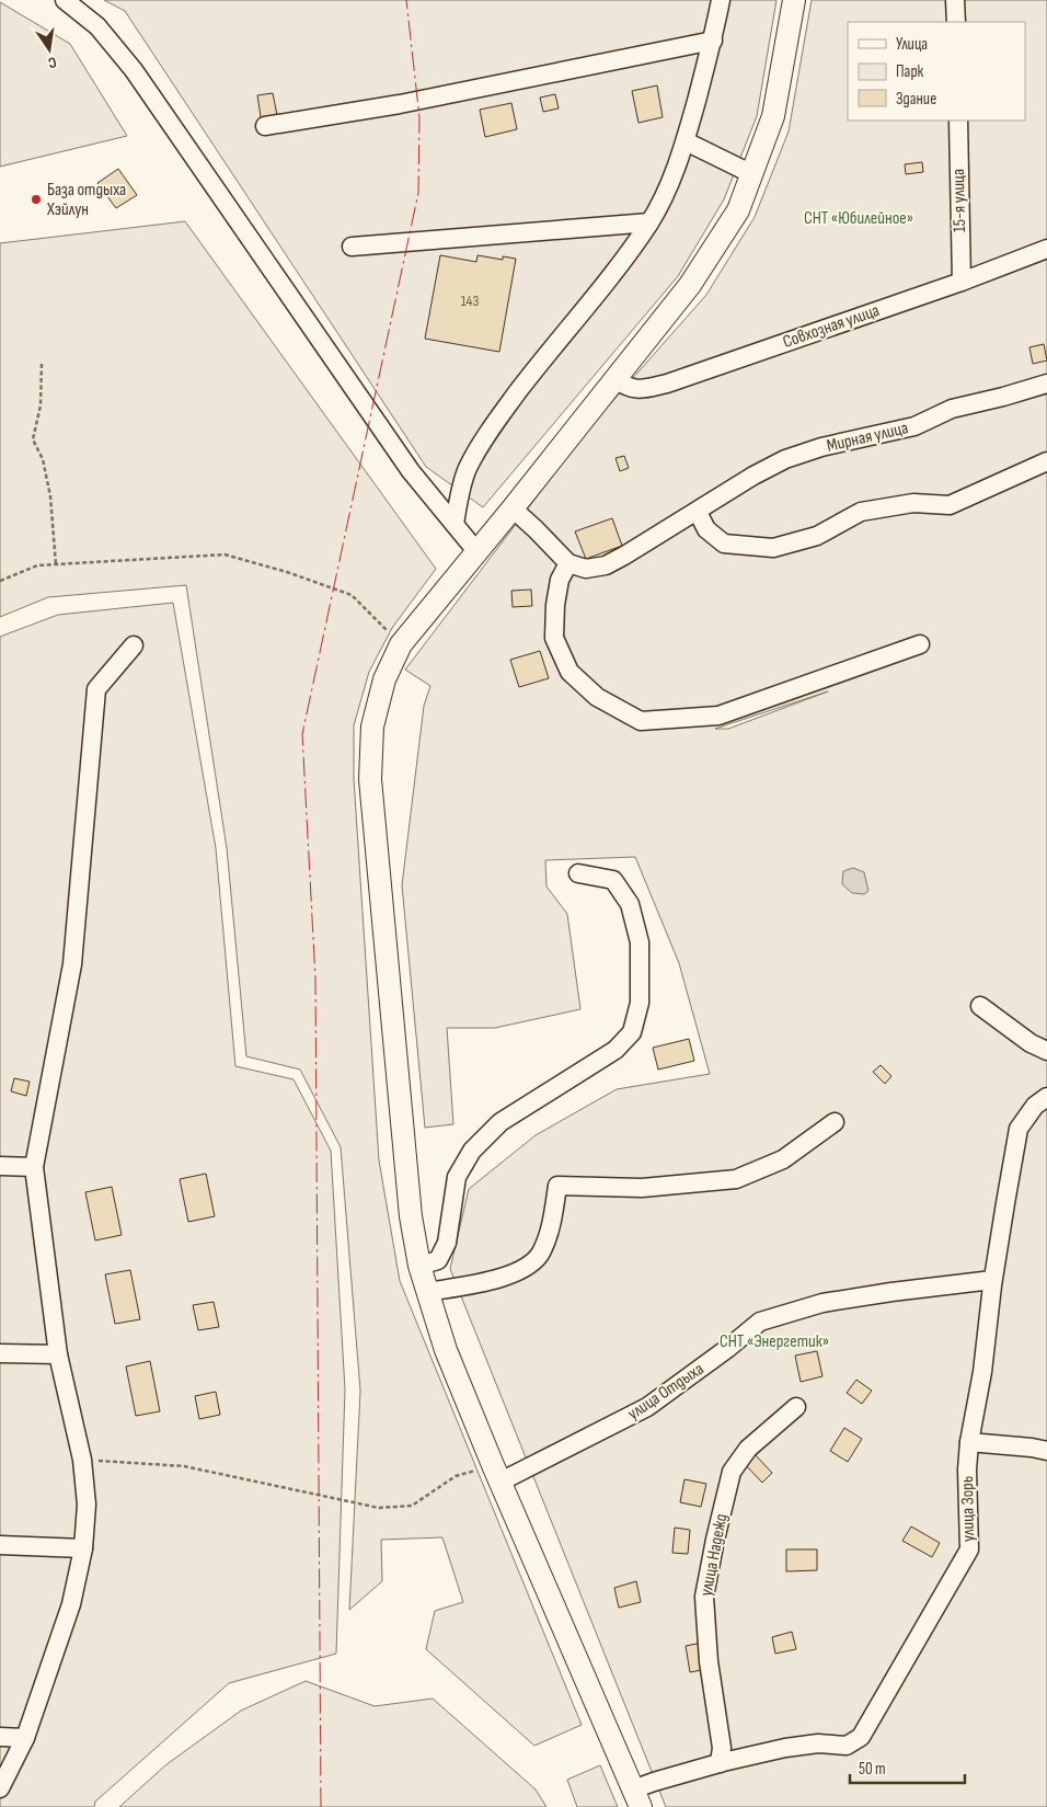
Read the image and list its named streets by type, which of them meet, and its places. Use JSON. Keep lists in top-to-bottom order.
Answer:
{
  "streets": {
    "street": [
      "15-я улица",
      "Совхозная улица",
      "Мирная улица",
      "улица Отдыха",
      "улица Зорь",
      "улица Надежд"
    ]
  },
  "crossings": [
    ["15-я улица", "Совхозная улица"],
    ["улица Отдыха", "улица Зорь"],
    ["улица Зорь", "улица Надежд"]
  ],
  "parks": ["СНТ «Юбилейное»", "СНТ «Энергетик»"],
  "places": ["База отдыха Хэйлун"],
  "house_numbers": ["143"],
  "legend": ["Улица", "Парк", "Здание"],
  "scale_bar": "50 m",
  "north": "bottom"
}
